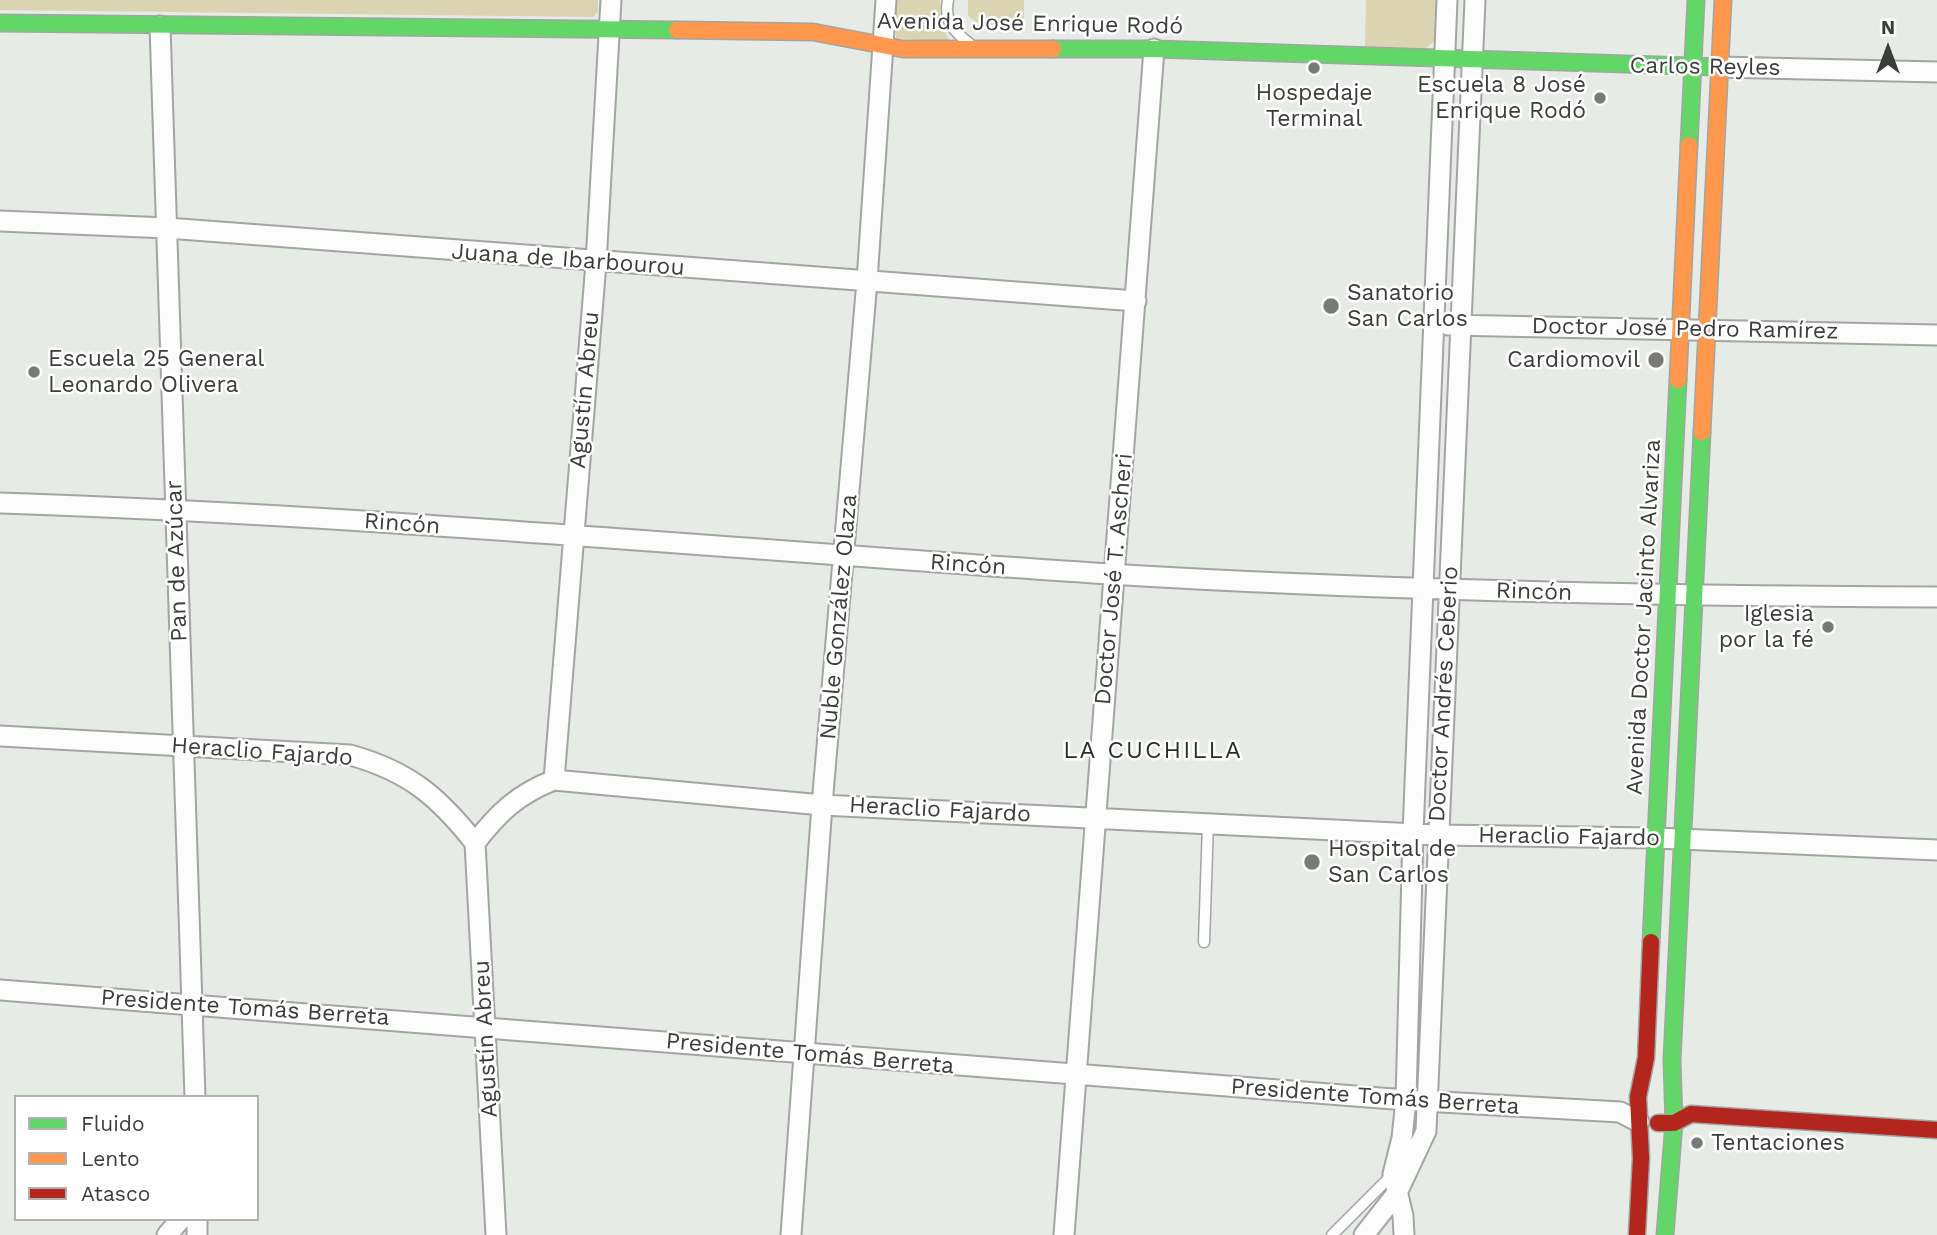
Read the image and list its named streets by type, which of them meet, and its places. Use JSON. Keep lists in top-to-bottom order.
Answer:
{
  "streets": {
    "main road": [
      "Avenida José Enrique Rodó",
      "Carlos Reyles",
      "Avenida Doctor Jacinto Alvariza",
      "Presidente Tomás Berreta"
    ],
    "street": [
      "Juana de Ibarbourou",
      "Doctor José Pedro Ramírez",
      "Agustín Abreu",
      "Rincón",
      "Pan de Azúcar",
      "Doctor José T. Ascheri",
      "Nuble González Olaza",
      "Doctor Andrés Ceberio",
      "Heraclio Fajardo"
    ]
  },
  "crossings": [
    ["Avenida José Enrique Rodó", "Carlos Reyles"],
    ["Avenida José Enrique Rodó", "Agustín Abreu"],
    ["Avenida José Enrique Rodó", "Pan de Azúcar"],
    ["Avenida José Enrique Rodó", "Doctor José T. Ascheri"],
    ["Avenida José Enrique Rodó", "Nuble González Olaza"],
    ["Avenida José Enrique Rodó", "Doctor Andrés Ceberio"],
    ["Carlos Reyles", "Avenida Doctor Jacinto Alvariza"],
    ["Carlos Reyles", "Doctor Andrés Ceberio"],
    ["Juana de Ibarbourou", "Agustín Abreu"],
    ["Juana de Ibarbourou", "Pan de Azúcar"],
    ["Juana de Ibarbourou", "Doctor José T. Ascheri"],
    ["Juana de Ibarbourou", "Nuble González Olaza"],
    ["Doctor José Pedro Ramírez", "Avenida Doctor Jacinto Alvariza"],
    ["Doctor José Pedro Ramírez", "Doctor Andrés Ceberio"],
    ["Agustín Abreu", "Rincón"],
    ["Agustín Abreu", "Heraclio Fajardo"],
    ["Agustín Abreu", "Presidente Tomás Berreta"],
    ["Rincón", "Pan de Azúcar"],
    ["Rincón", "Doctor José T. Ascheri"],
    ["Rincón", "Nuble González Olaza"],
    ["Rincón", "Avenida Doctor Jacinto Alvariza"],
    ["Rincón", "Doctor Andrés Ceberio"],
    ["Pan de Azúcar", "Heraclio Fajardo"],
    ["Pan de Azúcar", "Presidente Tomás Berreta"],
    ["Doctor José T. Ascheri", "Heraclio Fajardo"],
    ["Doctor José T. Ascheri", "Presidente Tomás Berreta"],
    ["Nuble González Olaza", "Heraclio Fajardo"],
    ["Nuble González Olaza", "Presidente Tomás Berreta"],
    ["Avenida Doctor Jacinto Alvariza", "Heraclio Fajardo"],
    ["Avenida Doctor Jacinto Alvariza", "Presidente Tomás Berreta"],
    ["Doctor Andrés Ceberio", "Heraclio Fajardo"],
    ["Doctor Andrés Ceberio", "Presidente Tomás Berreta"]
  ],
  "districts": ["LA CUCHILLA"],
  "places": [
    "Hospedaje Terminal",
    "Escuela 8 José Enrique Rodó",
    "Sanatorio San Carlos",
    "Cardiomovil",
    "Escuela 25 General Leonardo Olivera",
    "Iglesia por la fé",
    "Hospital de San Carlos",
    "Tentaciones"
  ],
  "legend": ["Fluido", "Lento", "Atasco"],
  "north": "top"
}
